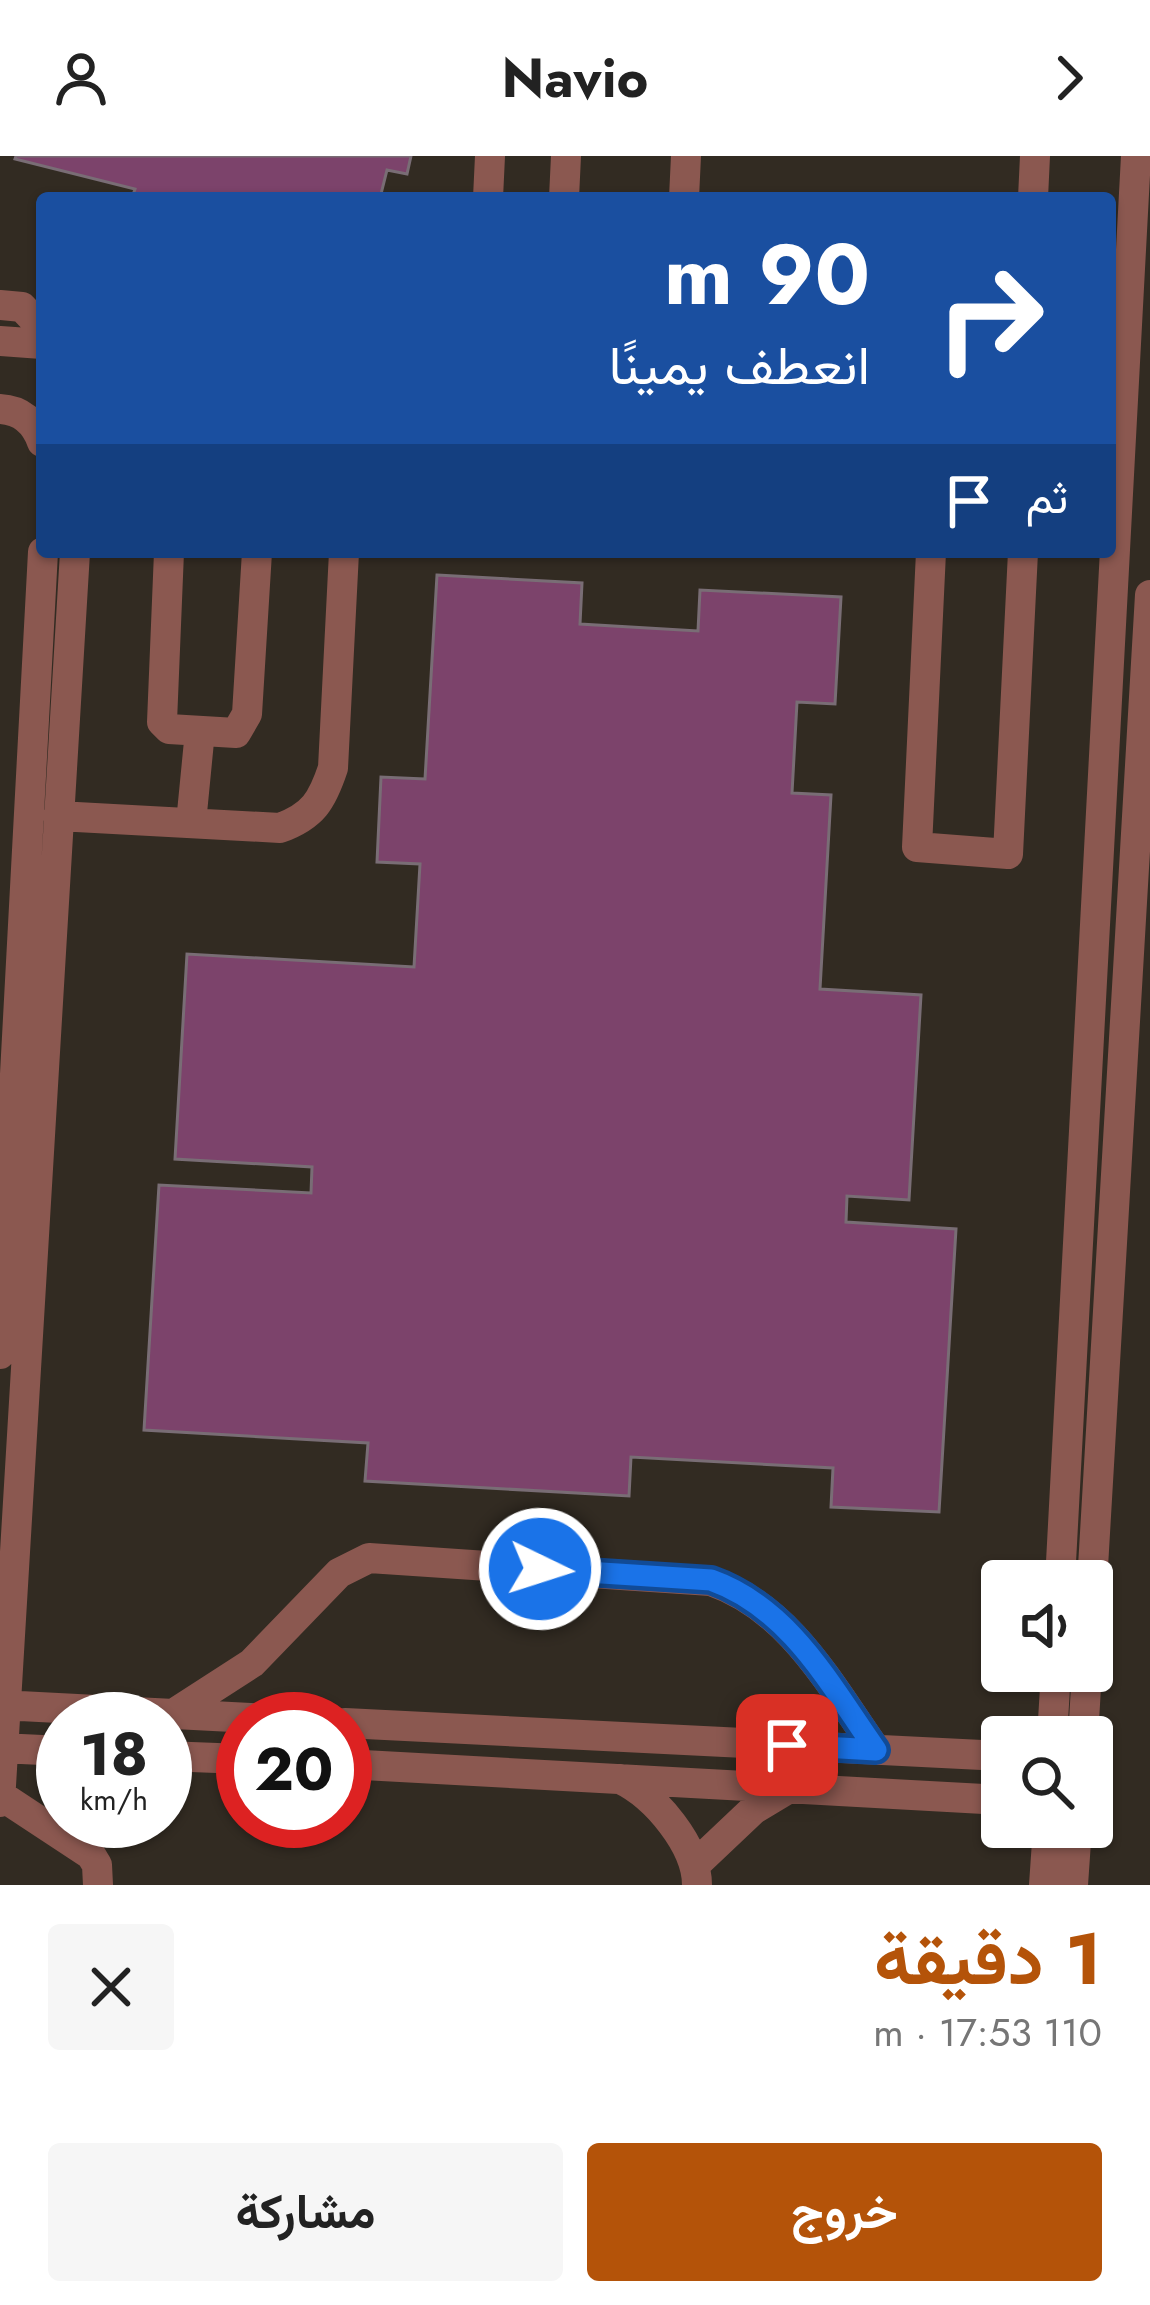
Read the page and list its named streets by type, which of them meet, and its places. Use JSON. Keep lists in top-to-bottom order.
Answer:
{
  "page": {
    "header": "Navio",
    "turn": ["90 m", "انعطف يمينًا"],
    "then": "ثم",
    "speed": "18 km/h",
    "limit": "20",
    "heading": ["1 دقيقة", "110 m · 17:53"],
    "buttons": ["خروج", "مشاركة"]
  }
}
